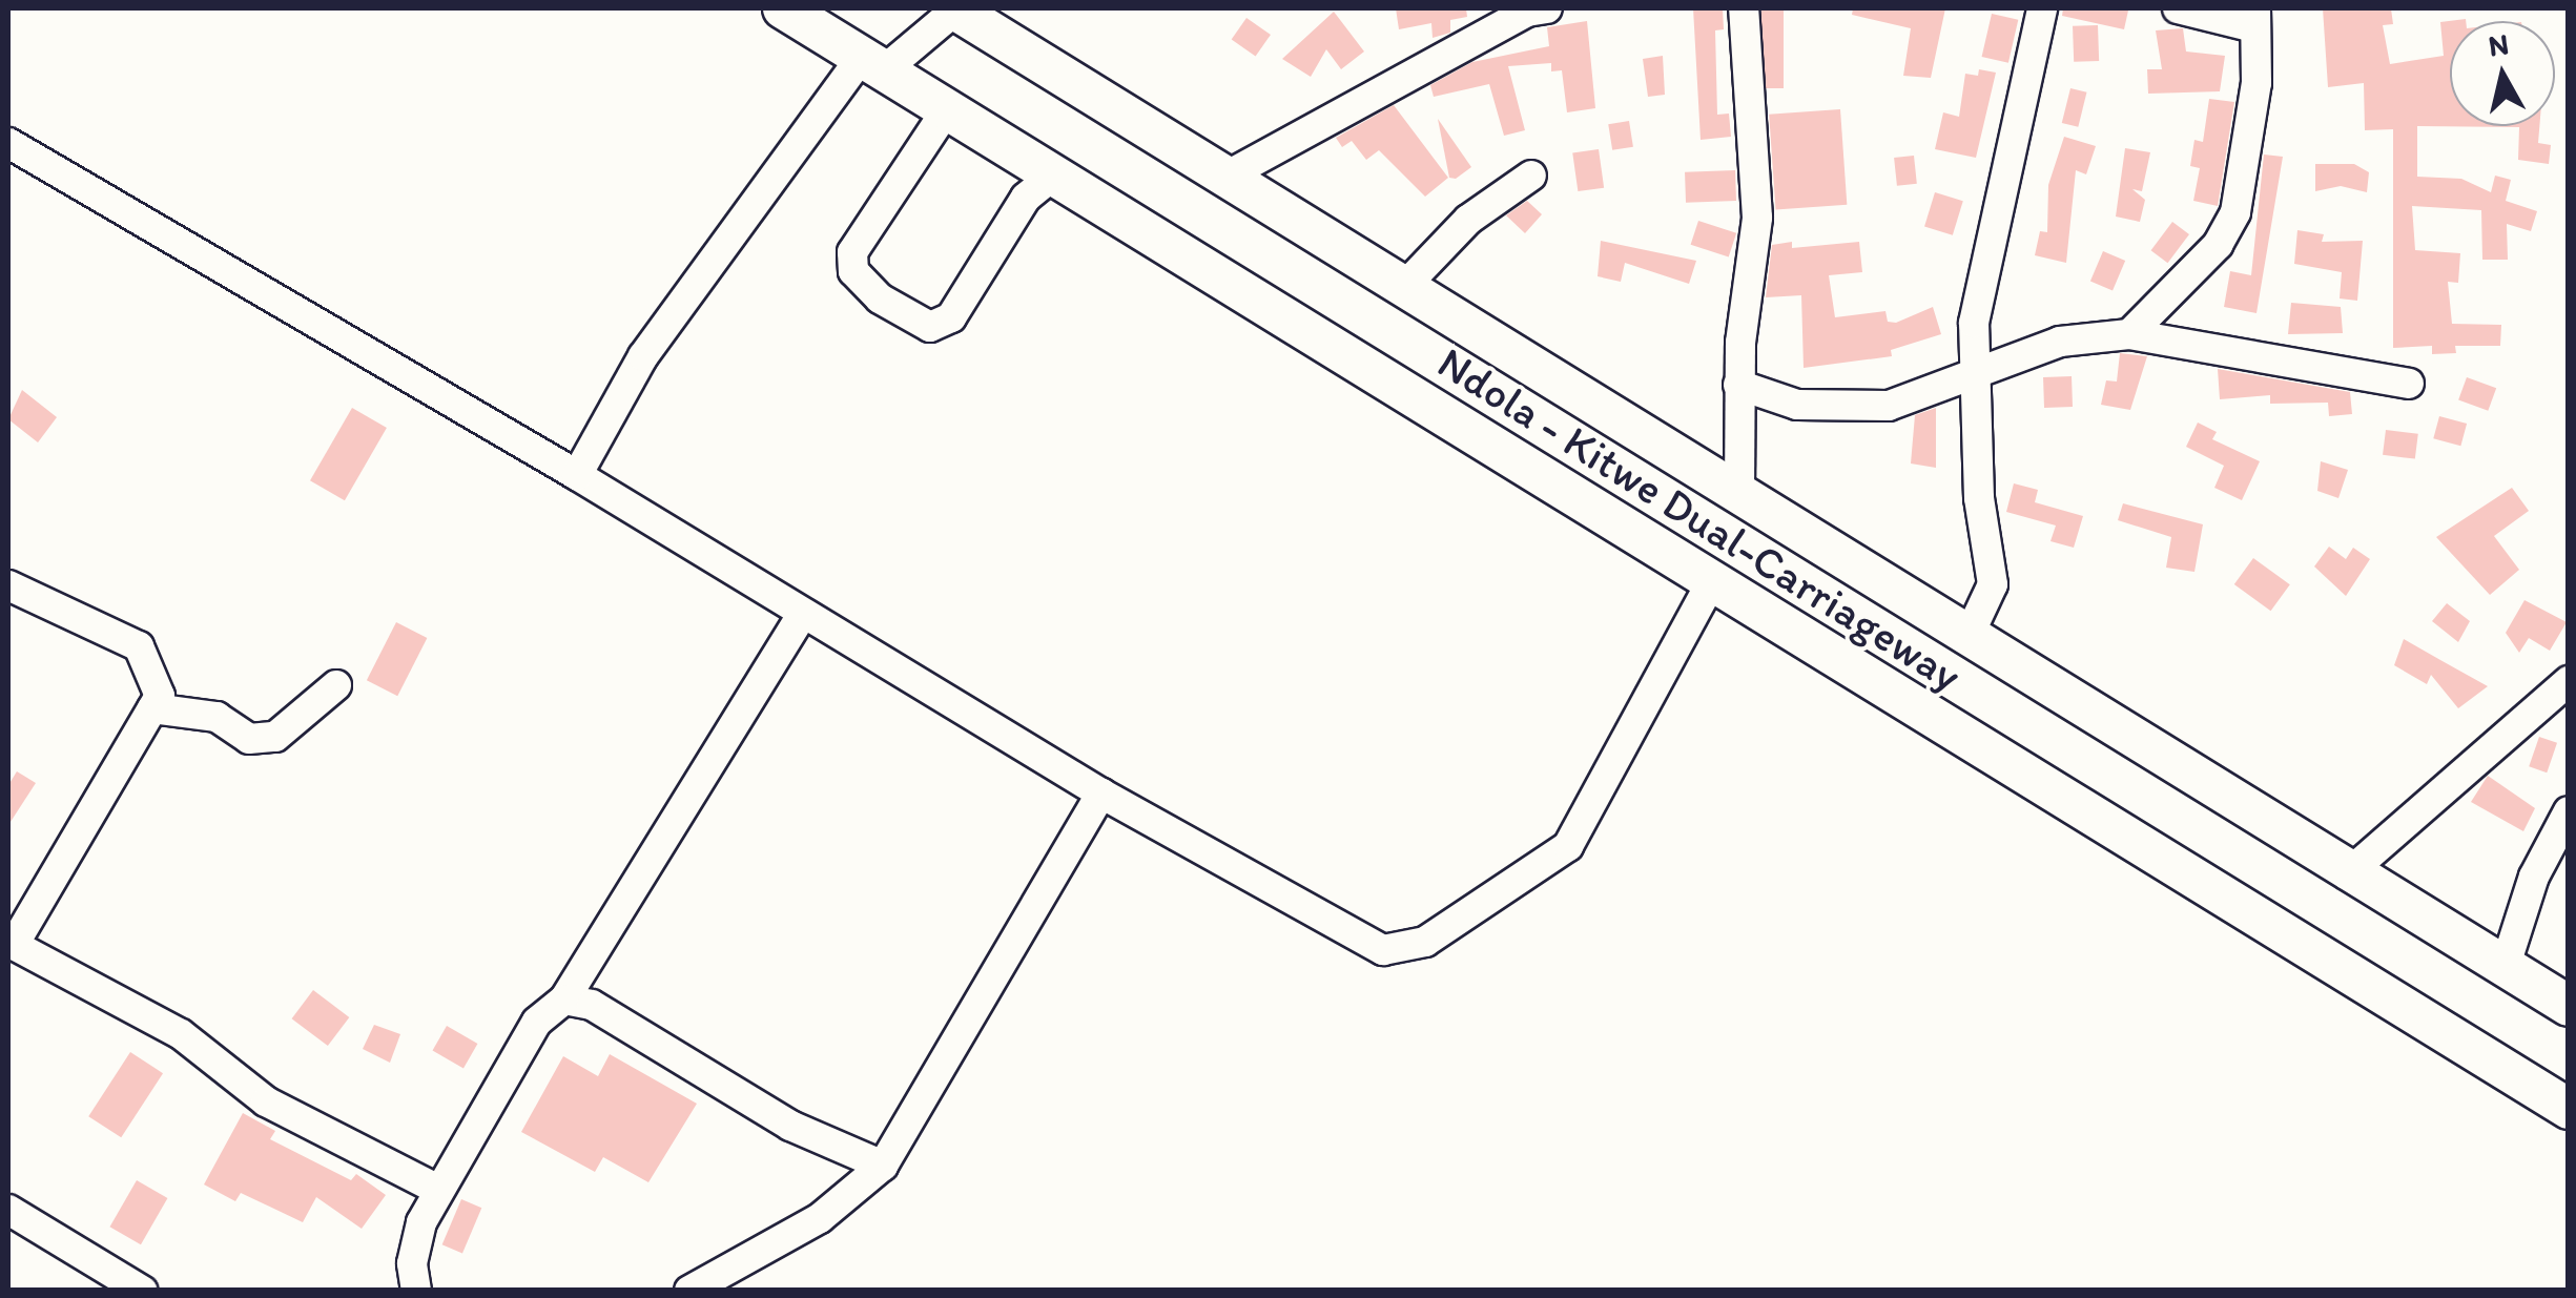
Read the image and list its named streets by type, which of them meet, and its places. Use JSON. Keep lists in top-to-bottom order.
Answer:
{
  "streets": {
    "highway": ["Ndola - Kitwe Dual-Carriageway"]
  },
  "north": "top"
}
